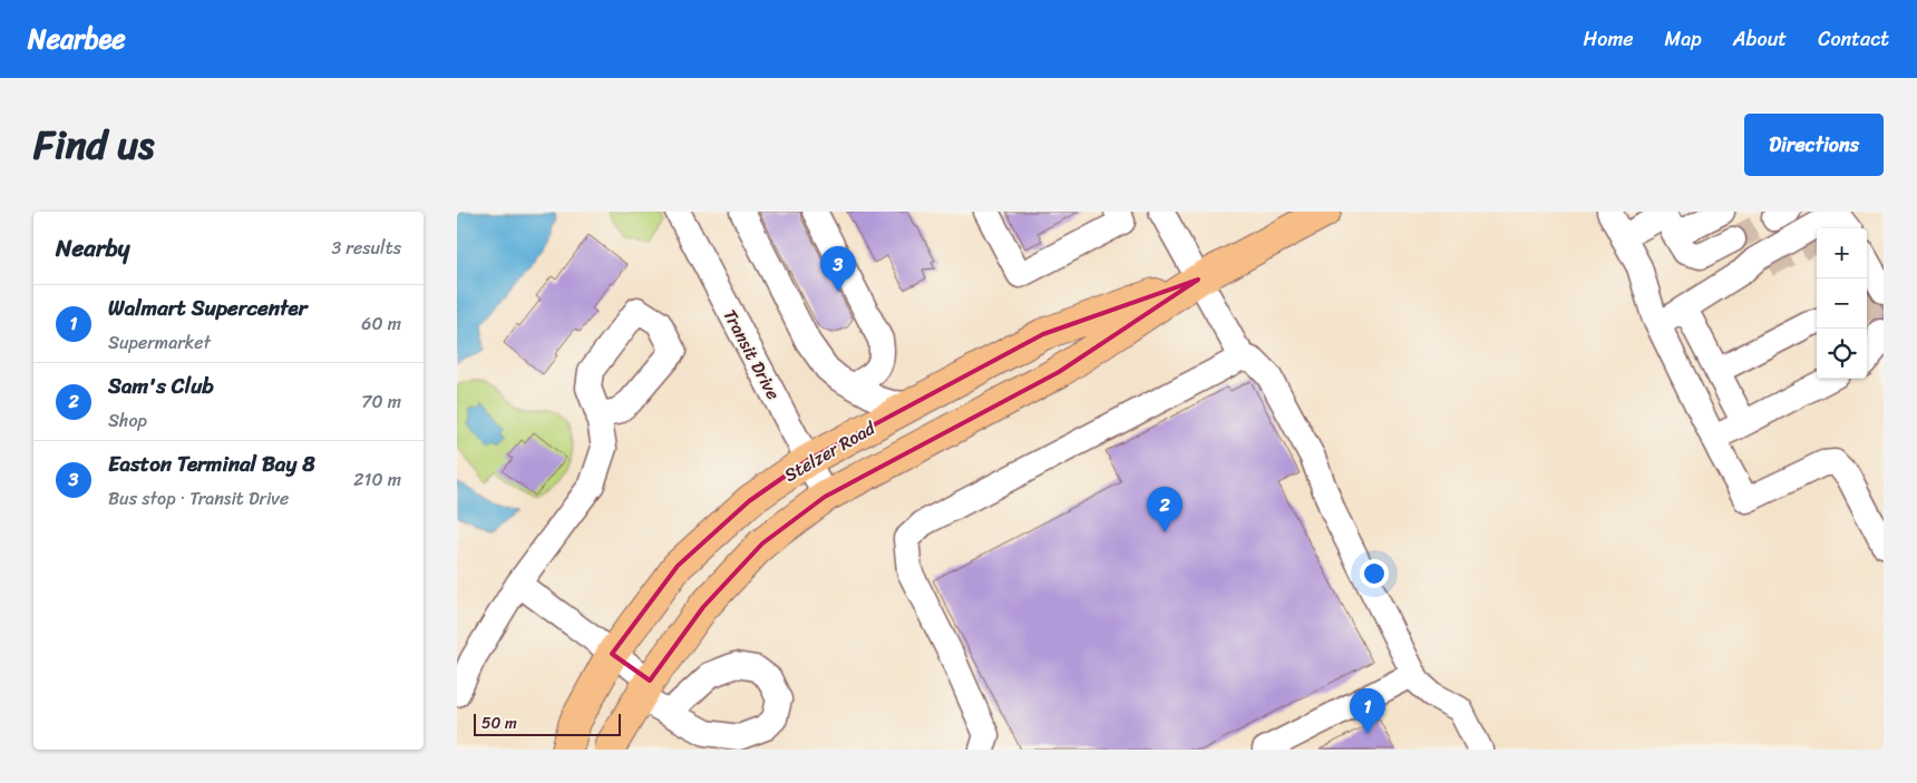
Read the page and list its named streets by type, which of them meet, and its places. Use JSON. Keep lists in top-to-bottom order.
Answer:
{
  "streets": {
    "main road": ["Stelzer Road"],
    "street": ["Transit Drive"]
  },
  "crossings": [
    ["Transit Drive", "Stelzer Road"]
  ],
  "scale_bar": "50 m",
  "page": {
    "header": "Nearbee",
    "nav": [
      "Home",
      "Map",
      "About",
      "Contact"
    ],
    "title": "Find us",
    "buttons": "Directions",
    "heading": ["Nearby", "3 results"],
    "map_buttons": ["+", "−"],
    "pins": ["3", "2", "1"],
    "list": [
      {
        "mark": "1",
        "name": "Walmart Supercenter",
        "note": "Supermarket",
        "value": "60 m"
      },
      {
        "mark": "2",
        "name": "Sam's Club",
        "note": "Shop",
        "value": "70 m"
      },
      {
        "mark": "3",
        "name": "Easton Terminal Bay 8",
        "note": "Bus stop · Transit Drive",
        "value": "210 m"
      }
    ],
    "scale": "50 m"
  }
}
